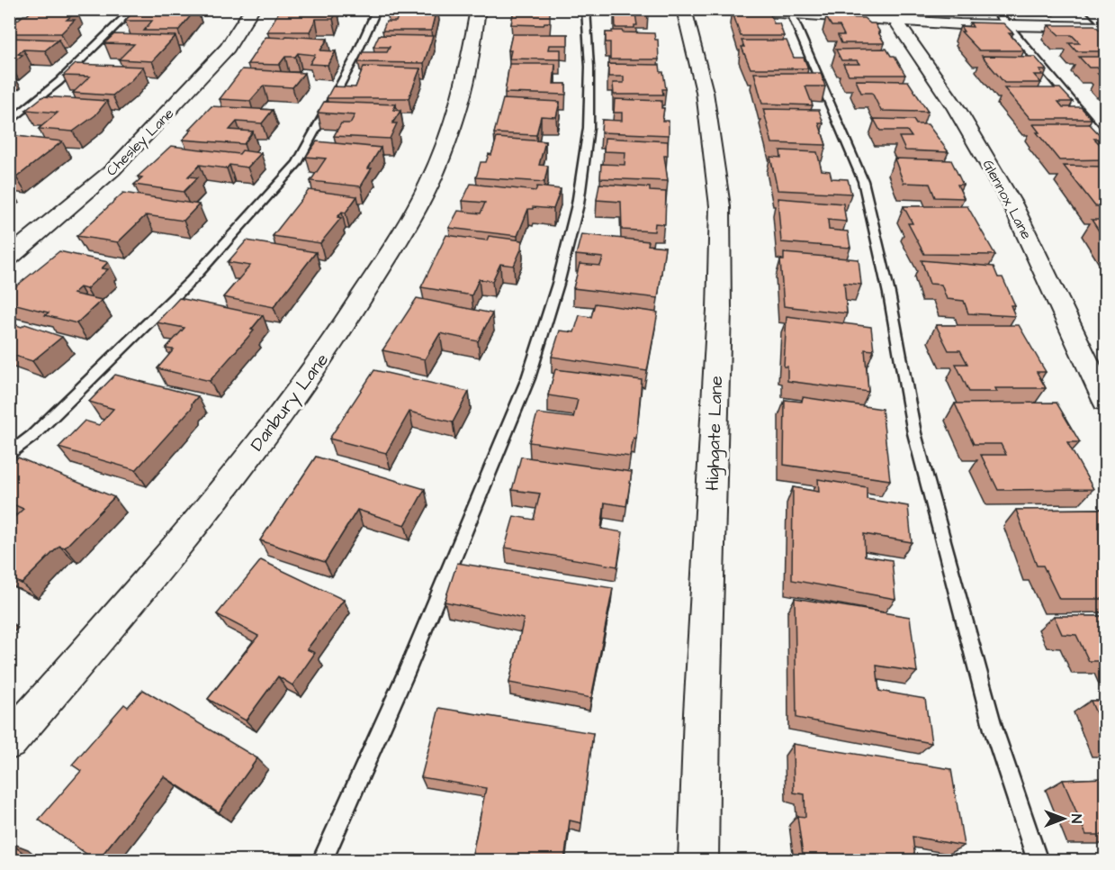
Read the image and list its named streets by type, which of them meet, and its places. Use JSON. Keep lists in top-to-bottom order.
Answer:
{
  "streets": {
    "street": [
      "Chesley Lane",
      "Glennox Lane",
      "Danbury Lane",
      "Highgate Lane"
    ]
  },
  "north": "right"
}
